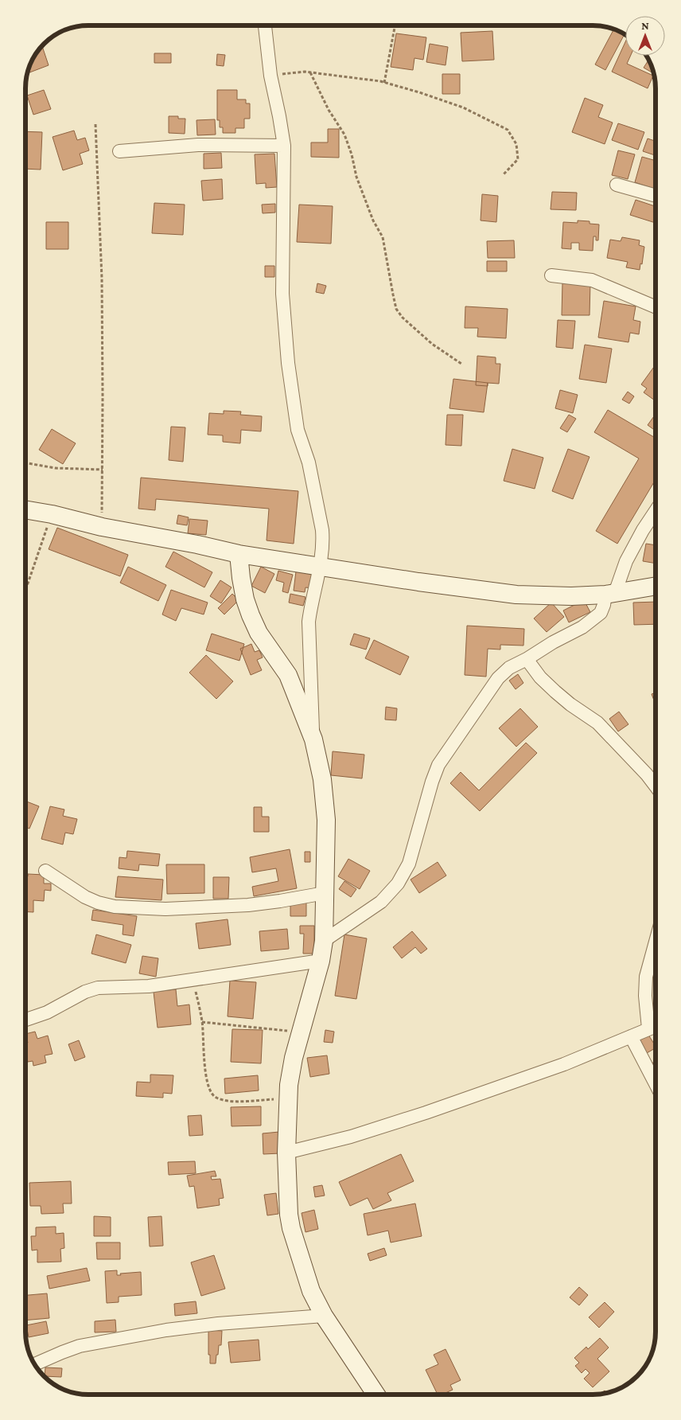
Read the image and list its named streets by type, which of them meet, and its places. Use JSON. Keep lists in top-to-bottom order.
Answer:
{
  "north": "top"
}
